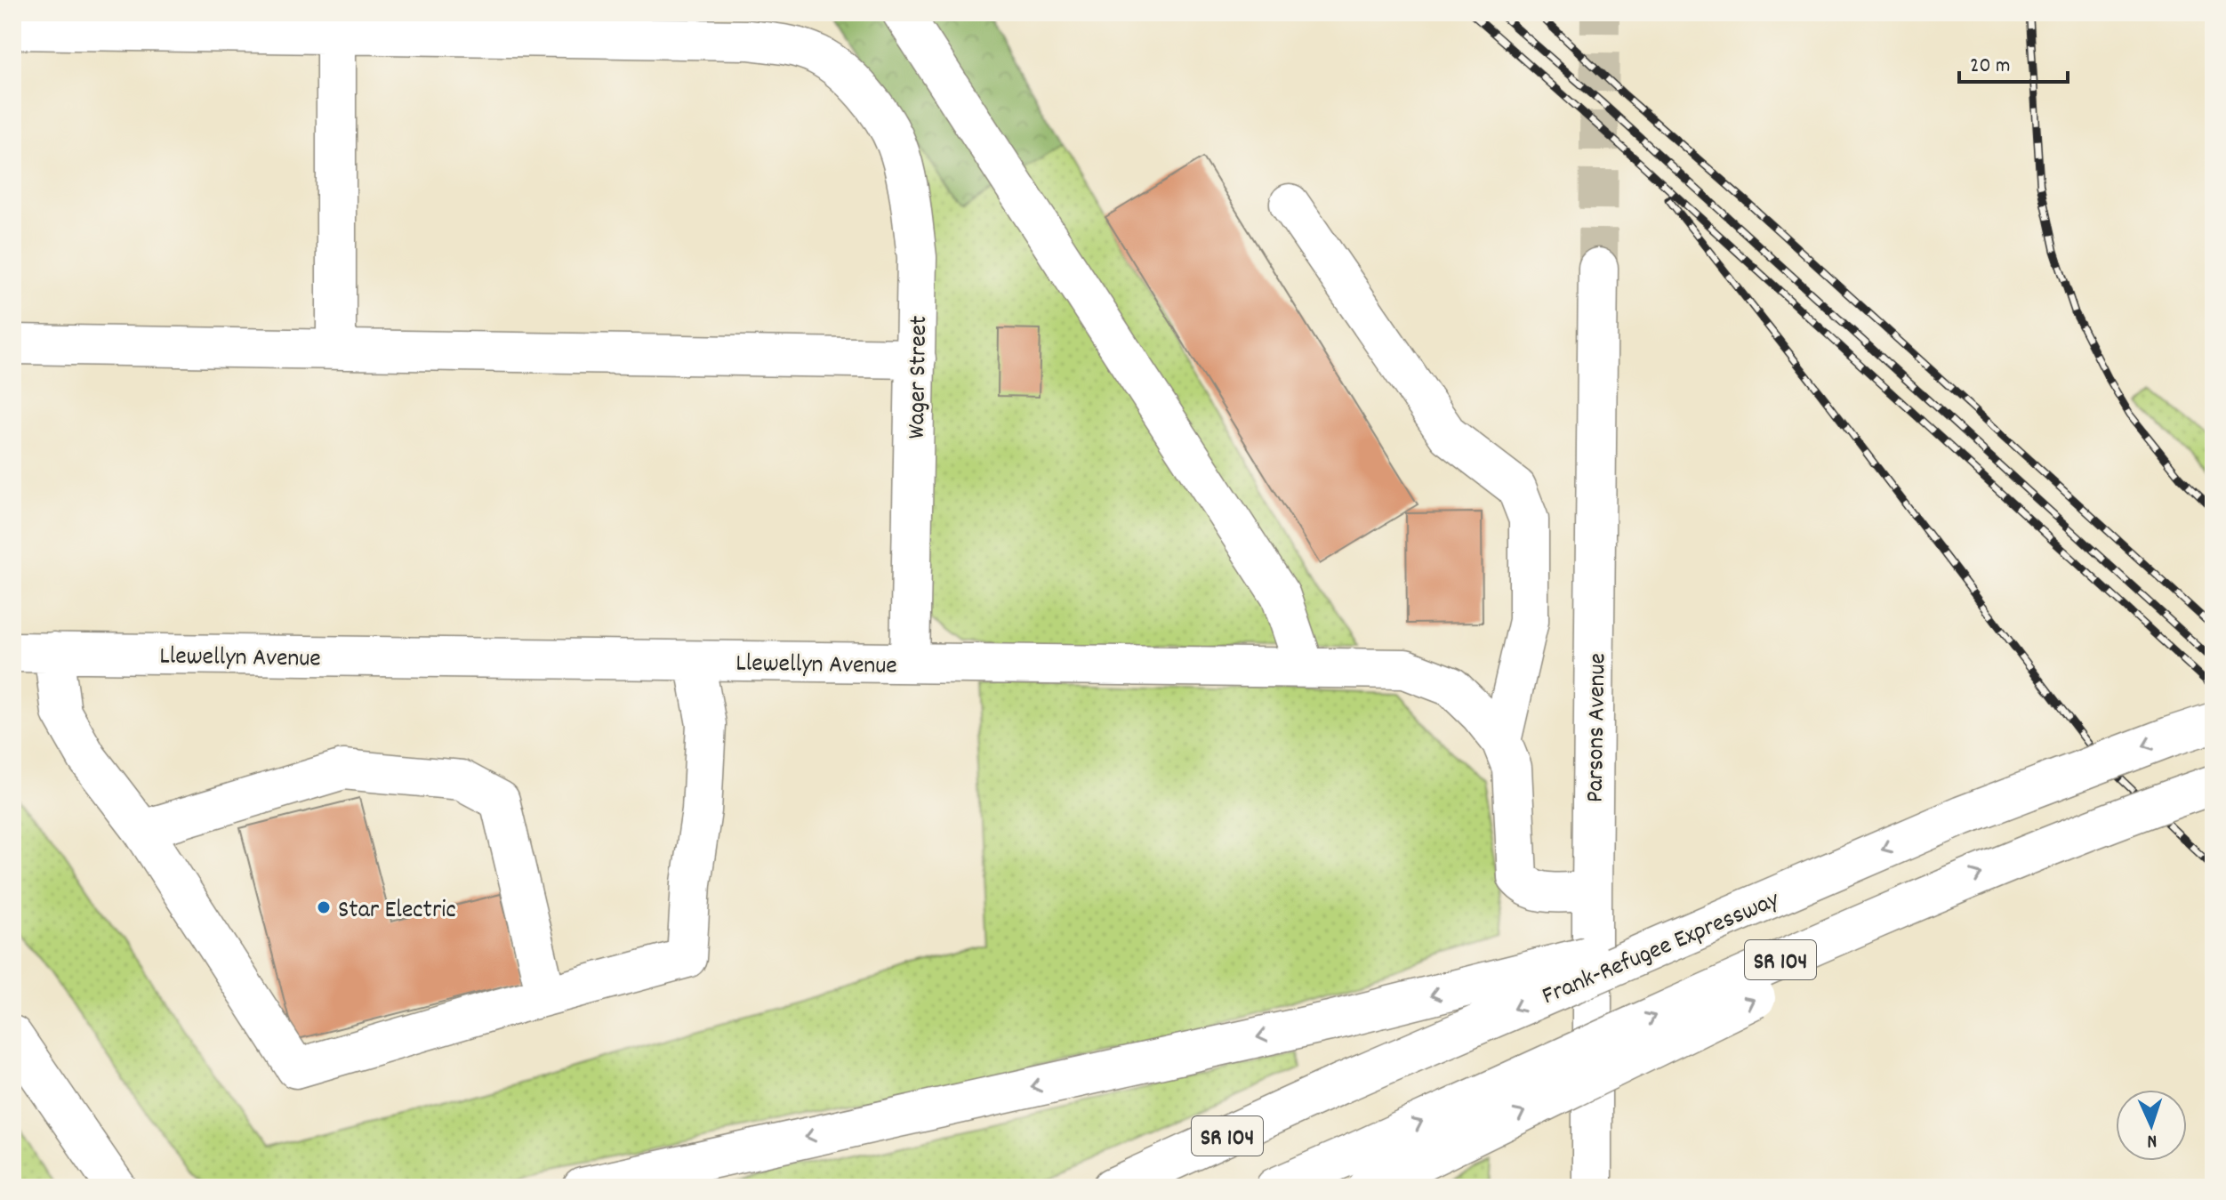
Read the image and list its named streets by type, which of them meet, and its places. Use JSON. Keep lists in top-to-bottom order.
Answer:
{
  "streets": {
    "main road": [
      "Wager Street",
      "Llewellyn Avenue",
      "Parsons Avenue",
      "Frank-Refugee Expressway",
      "SR 104"
    ]
  },
  "crossings": [
    ["Wager Street", "Llewellyn Avenue"],
    ["Llewellyn Avenue", "Parsons Avenue"]
  ],
  "places": ["Star Electric"],
  "scale_bar": "20 m",
  "north": "bottom"
}
